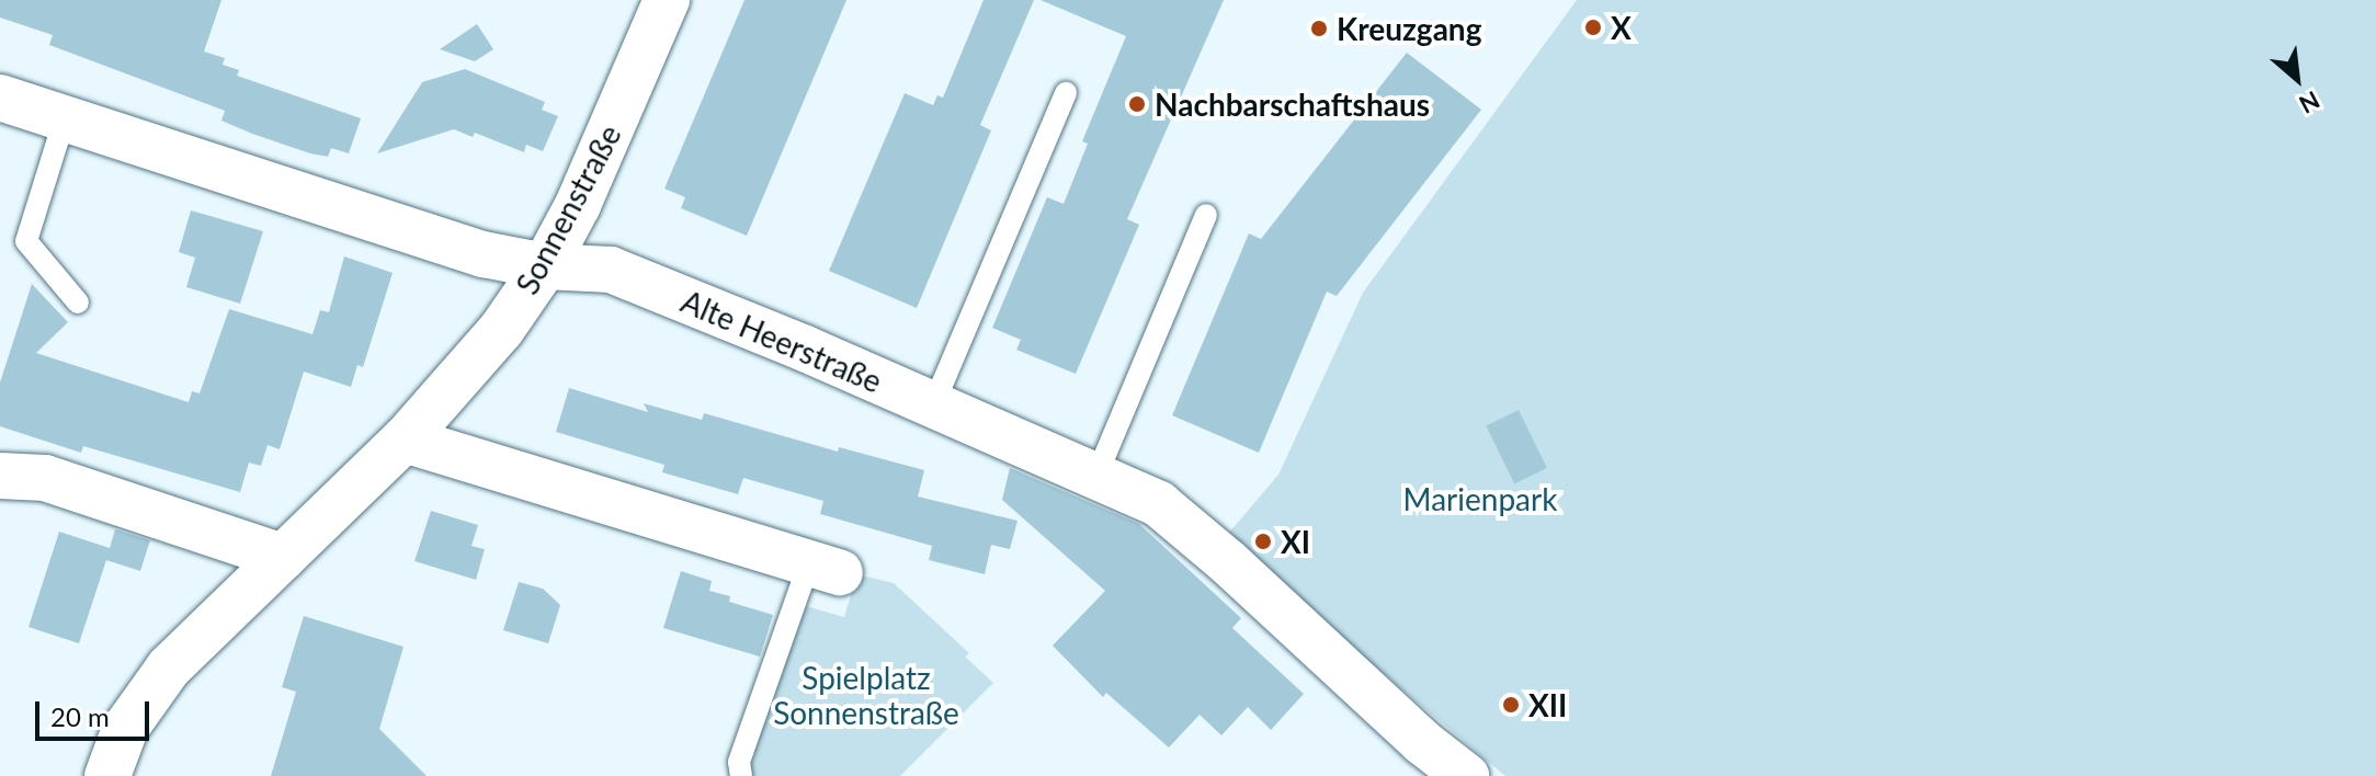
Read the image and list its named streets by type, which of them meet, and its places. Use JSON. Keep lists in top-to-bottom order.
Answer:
{
  "streets": {
    "street": ["Sonnenstraße", "Alte Heerstraße"]
  },
  "crossings": [
    ["Sonnenstraße", "Alte Heerstraße"]
  ],
  "parks": ["Marienpark", "Spielplatz Sonnenstraße"],
  "places": [
    "X",
    "Kreuzgang",
    "Nachbarschaftshaus",
    "XI",
    "XII"
  ],
  "scale_bar": "20 m",
  "north": "bottom right"
}
